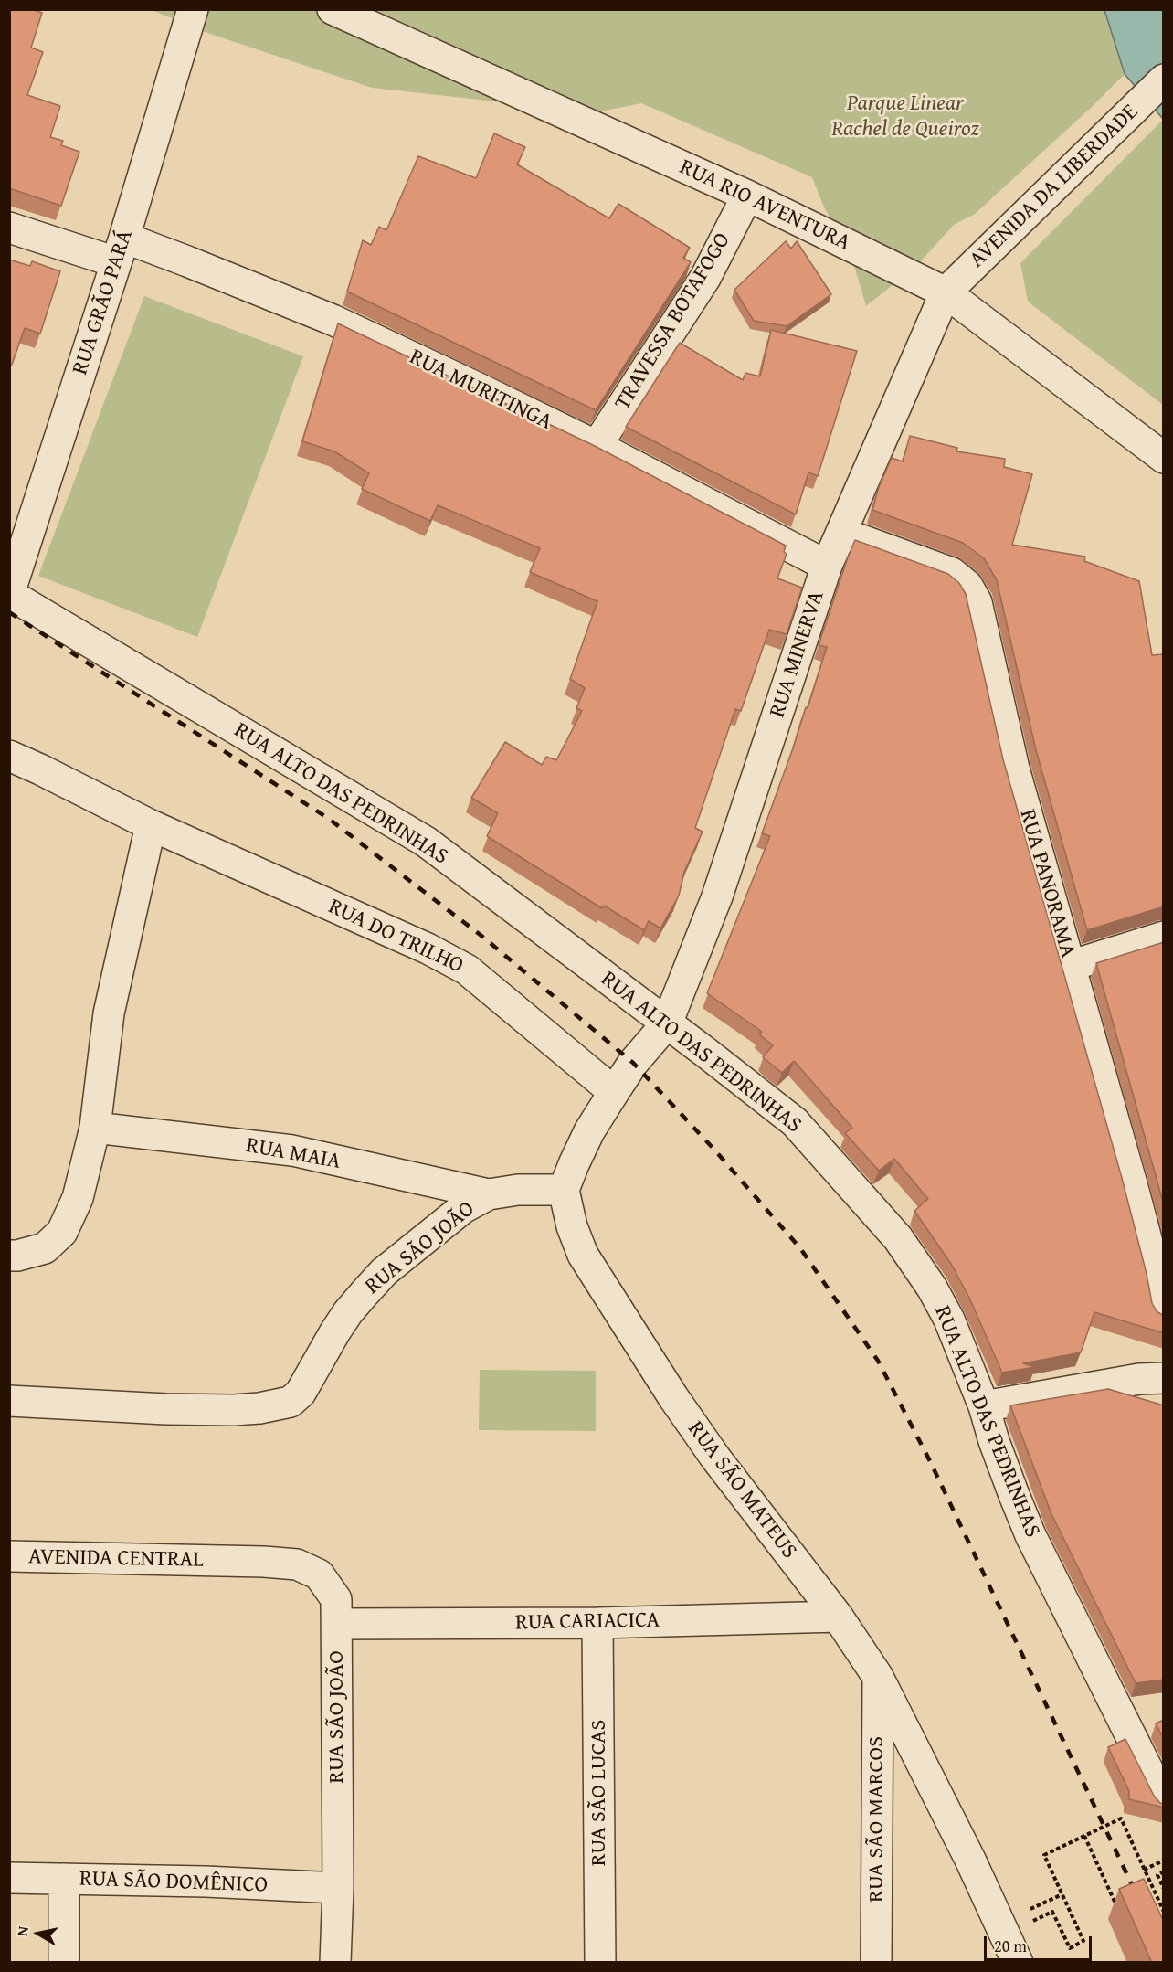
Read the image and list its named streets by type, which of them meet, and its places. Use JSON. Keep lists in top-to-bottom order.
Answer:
{
  "streets": {
    "street": [
      "AVENIDA DA LIBERDADE",
      "RUA RIO AVENTURA",
      "RUA GRÃO PARÁ",
      "TRAVESSA BOTAFOGO",
      "RUA MURITINGA",
      "RUA MINERVA",
      "RUA ALTO DAS PEDRINHAS",
      "RUA PANORAMA",
      "RUA DO TRILHO",
      "RUA MAIA",
      "RUA SÃO JOÃO",
      "RUA SÃO MATEUS",
      "AVENIDA CENTRAL",
      "RUA CARIACICA",
      "RUA SÃO LUCAS",
      "RUA SÃO MARCOS",
      "RUA SÃO DOMÊNICO"
    ]
  },
  "crossings": [
    ["AVENIDA DA LIBERDADE", "RUA RIO AVENTURA"],
    ["AVENIDA DA LIBERDADE", "RUA MINERVA"],
    ["RUA RIO AVENTURA", "TRAVESSA BOTAFOGO"],
    ["RUA RIO AVENTURA", "RUA MINERVA"],
    ["RUA GRÃO PARÁ", "RUA MURITINGA"],
    ["RUA GRÃO PARÁ", "RUA ALTO DAS PEDRINHAS"],
    ["TRAVESSA BOTAFOGO", "RUA MURITINGA"],
    ["RUA MURITINGA", "RUA MINERVA"],
    ["RUA MINERVA", "RUA ALTO DAS PEDRINHAS"],
    ["RUA MINERVA", "RUA PANORAMA"],
    ["RUA MAIA", "RUA SÃO JOÃO"],
    ["RUA SÃO JOÃO", "RUA SÃO MATEUS"],
    ["RUA SÃO JOÃO", "AVENIDA CENTRAL"],
    ["RUA SÃO JOÃO", "RUA CARIACICA"],
    ["RUA SÃO JOÃO", "RUA SÃO DOMÊNICO"],
    ["RUA SÃO MATEUS", "RUA CARIACICA"],
    ["RUA SÃO MATEUS", "RUA SÃO MARCOS"],
    ["RUA CARIACICA", "RUA SÃO LUCAS"]
  ],
  "parks": ["Parque Linear Rachel de Queiroz"],
  "scale_bar": "20 m",
  "north": "left"
}
